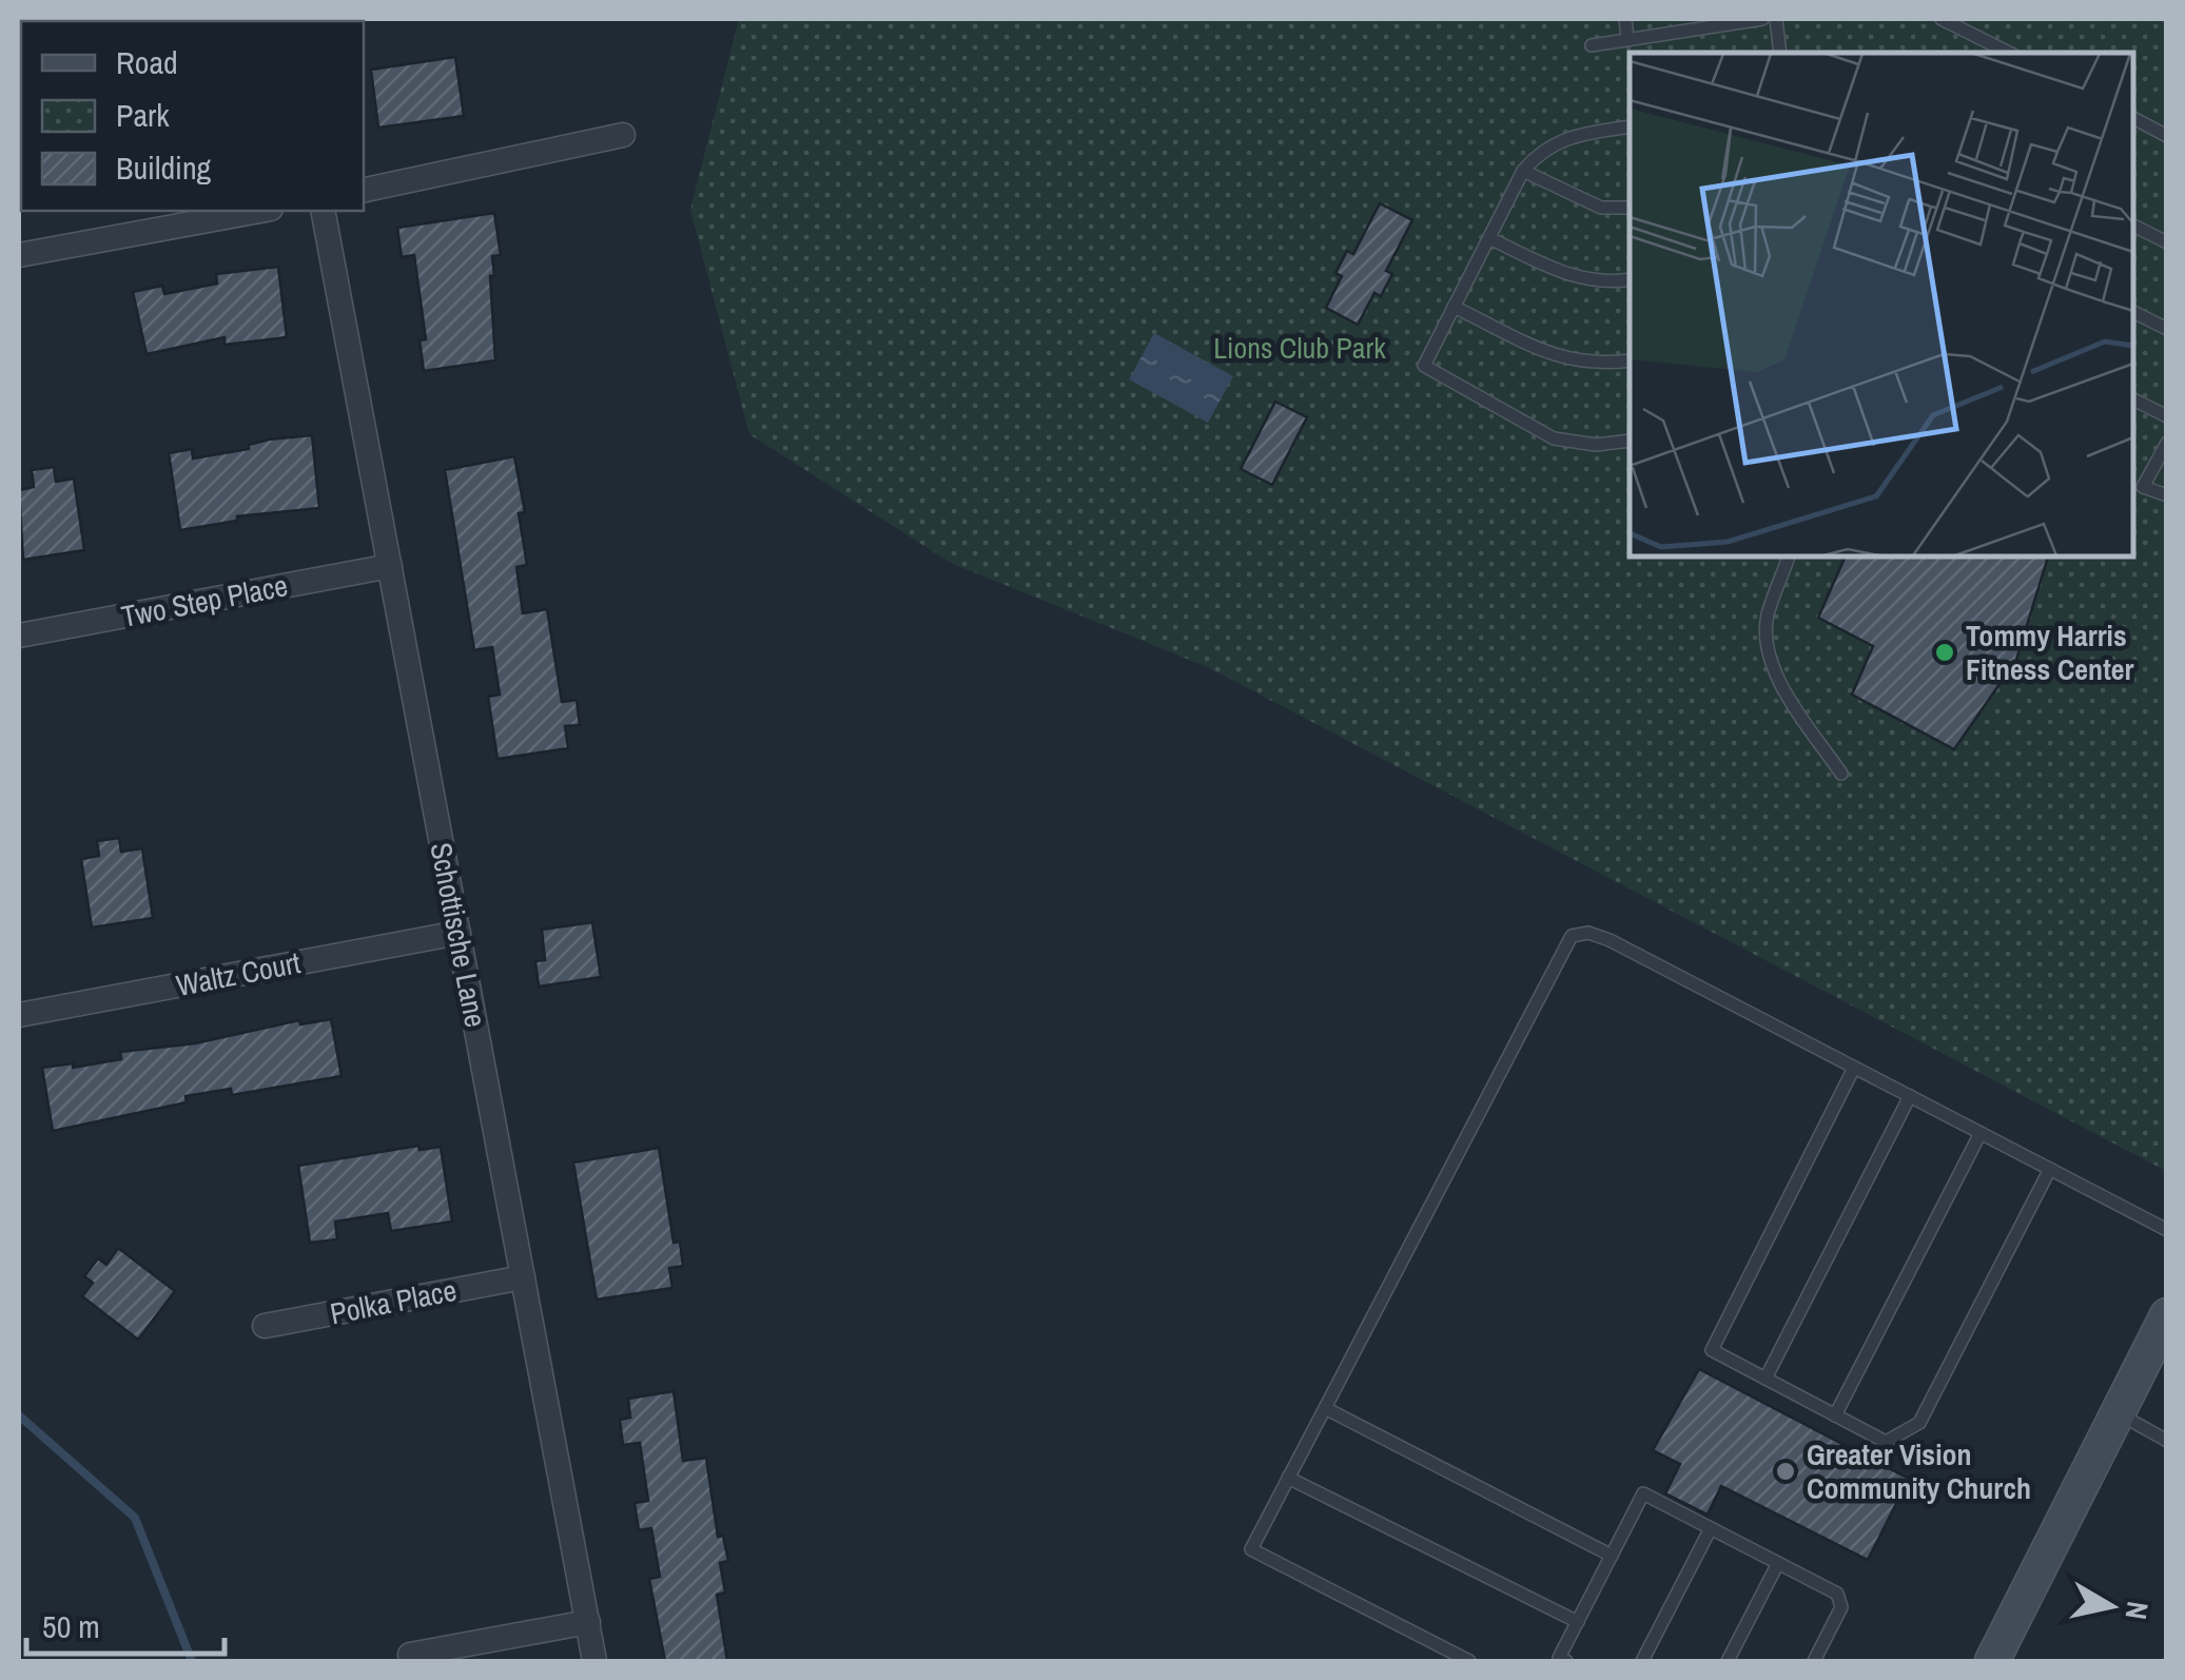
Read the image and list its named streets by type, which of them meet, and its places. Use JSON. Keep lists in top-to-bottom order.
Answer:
{
  "streets": {
    "street": [
      "Two Step Place",
      "Schottische Lane",
      "Waltz Court",
      "Polka Place"
    ]
  },
  "crossings": [
    ["Two Step Place", "Schottische Lane"],
    ["Schottische Lane", "Waltz Court"],
    ["Schottische Lane", "Polka Place"]
  ],
  "parks": ["Lions Club Park"],
  "places": ["Tommy Harris Fitness Center", "Greater Vision Community Church"],
  "legend": ["Road", "Park", "Building"],
  "scale_bar": "50 m",
  "north": "right"
}
